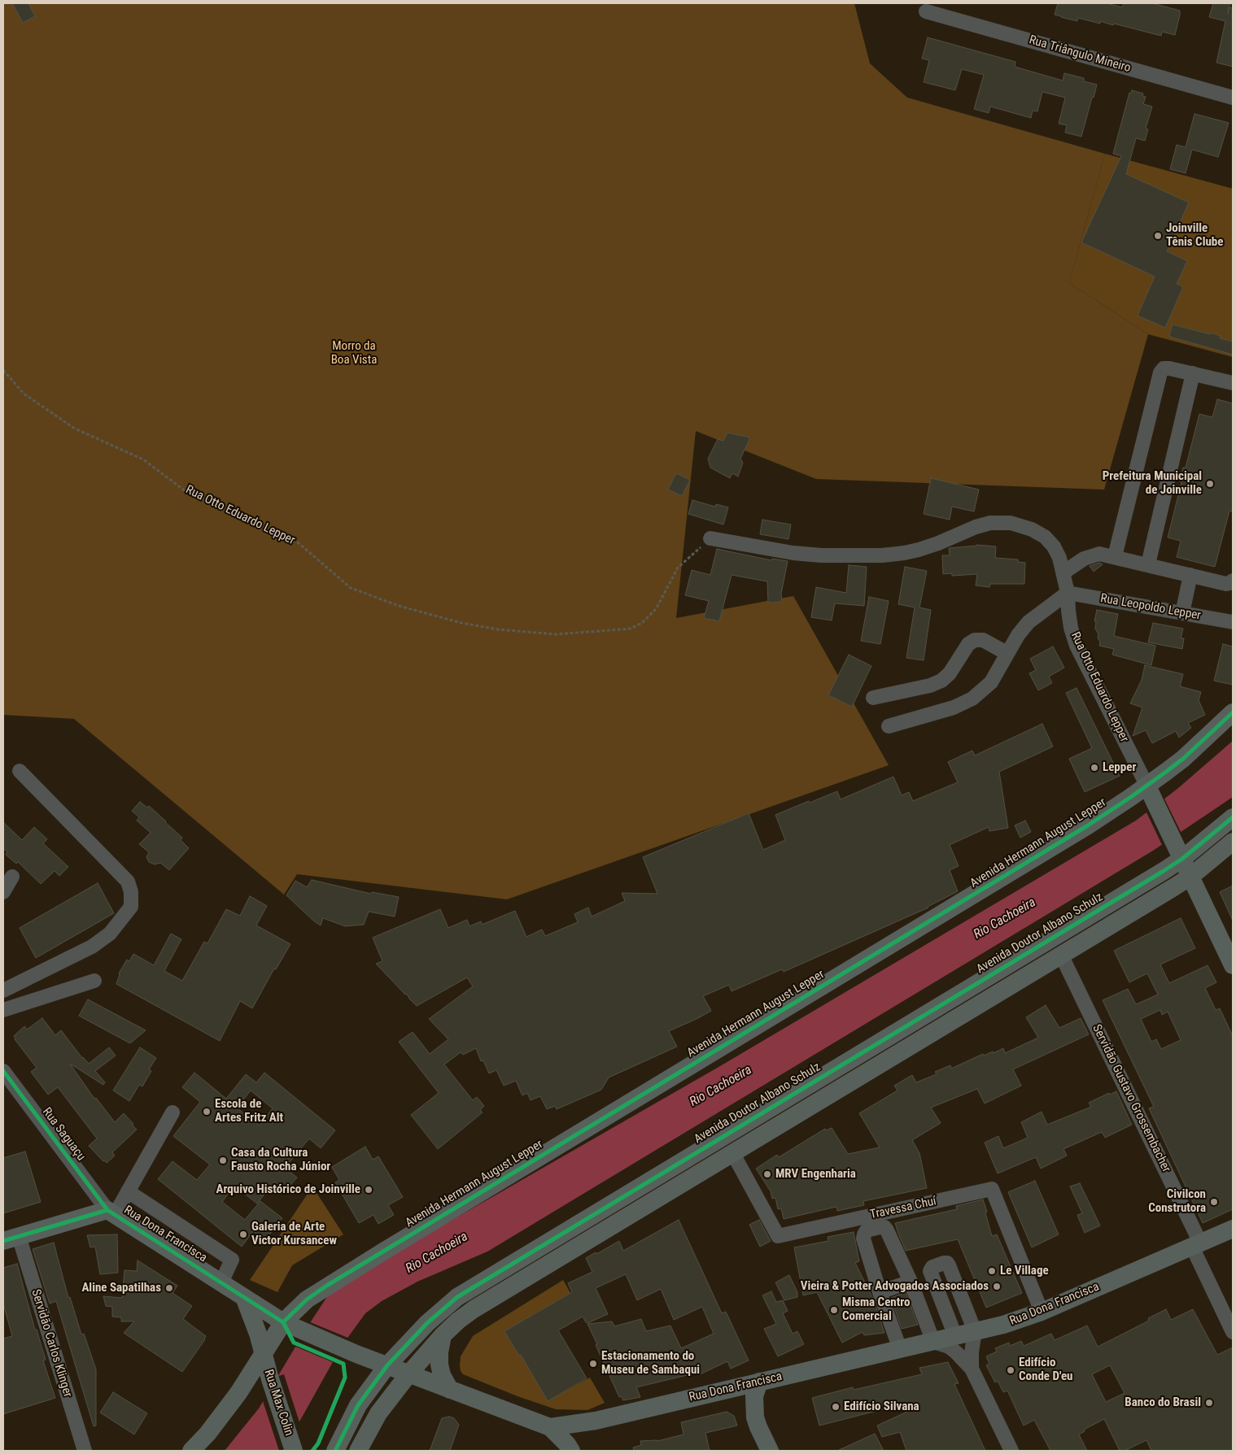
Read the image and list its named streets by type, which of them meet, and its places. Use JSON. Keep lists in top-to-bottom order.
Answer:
{
  "streets": {
    "main road": [
      "Avenida Hermann August Lepper",
      "Avenida Doutor Albano Schulz",
      "Rua Dona Francisca",
      "Rua Max Colin"
    ],
    "street": [
      "Rua Triângulo Mineiro",
      "Rua Otto Eduardo Lepper",
      "Rua Leopoldo Lepper",
      "Servidão Gustavo Grossembacher",
      "Rua Saguaçu",
      "Travessa Chuí",
      "Servidão Carlos Klinger"
    ]
  },
  "crossings": [
    ["Rua Otto Eduardo Lepper", "Rua Leopoldo Lepper"],
    ["Rua Otto Eduardo Lepper", "Avenida Hermann August Lepper"],
    ["Avenida Hermann August Lepper", "Rua Dona Francisca"],
    ["Avenida Hermann August Lepper", "Rua Max Colin"],
    ["Avenida Doutor Albano Schulz", "Rua Dona Francisca"],
    ["Servidão Gustavo Grossembacher", "Rua Dona Francisca"],
    ["Rua Saguaçu", "Rua Dona Francisca"],
    ["Travessa Chuí", "Rua Dona Francisca"],
    ["Rua Dona Francisca", "Servidão Carlos Klinger"]
  ],
  "water": ["Rio Cachoeira"],
  "parks": ["Morro da Boa Vista"],
  "places": [
    "Joinville Tênis Clube",
    "Prefeitura Municipal de Joinville",
    "Lepper",
    "Escola de Artes Fritz Alt",
    "Casa da Cultura Fausto Rocha Júnior",
    "MRV Engenharia",
    "Arquivo Histórico de Joinville",
    "Civilcon Construtora",
    "Galeria de Arte Victor Kursancew",
    "Le Village",
    "Vieira & Potter Advogados Associados",
    "Aline Sapatilhas",
    "Misma Centro Comercial",
    "Estacionamento do Museu de Sambaqui",
    "Edifício Conde D'eu",
    "Banco do Brasil",
    "Edifício Silvana"
  ]
}
